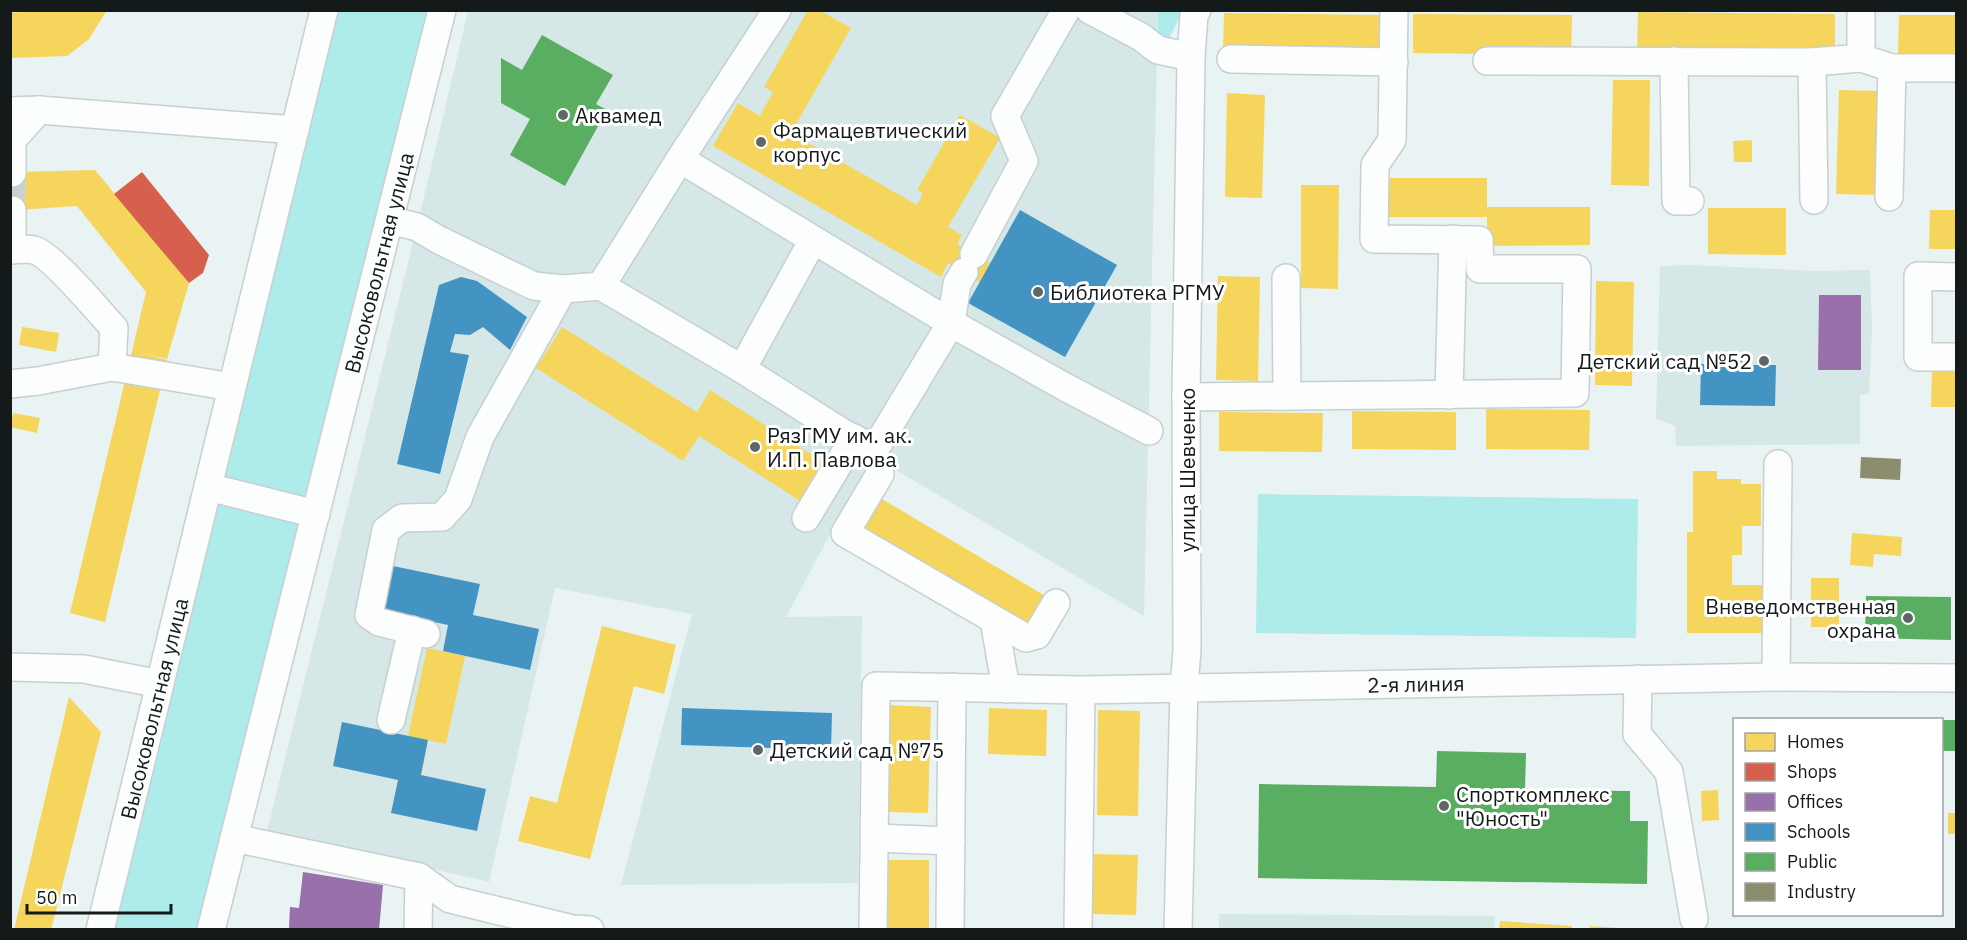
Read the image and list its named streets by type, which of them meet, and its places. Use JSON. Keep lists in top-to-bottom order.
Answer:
{
  "streets": {
    "street": ["Высоковольтная улица", "улица Шевченко", "2-я линия"]
  },
  "crossings": [
    ["улица Шевченко", "2-я линия"]
  ],
  "places": [
    "Аквамед",
    "Фармацевтический корпус",
    "Библиотека РГМУ",
    "Детский сад №52",
    "РязГМУ им. ак. И.П. Павлова",
    "Вневедомственная охрана",
    "Детский сад №75",
    "Спорткомплекс \"Юность\""
  ],
  "legend": [
    "Homes",
    "Shops",
    "Offices",
    "Schools",
    "Public",
    "Industry"
  ],
  "scale_bar": "50 m"
}
